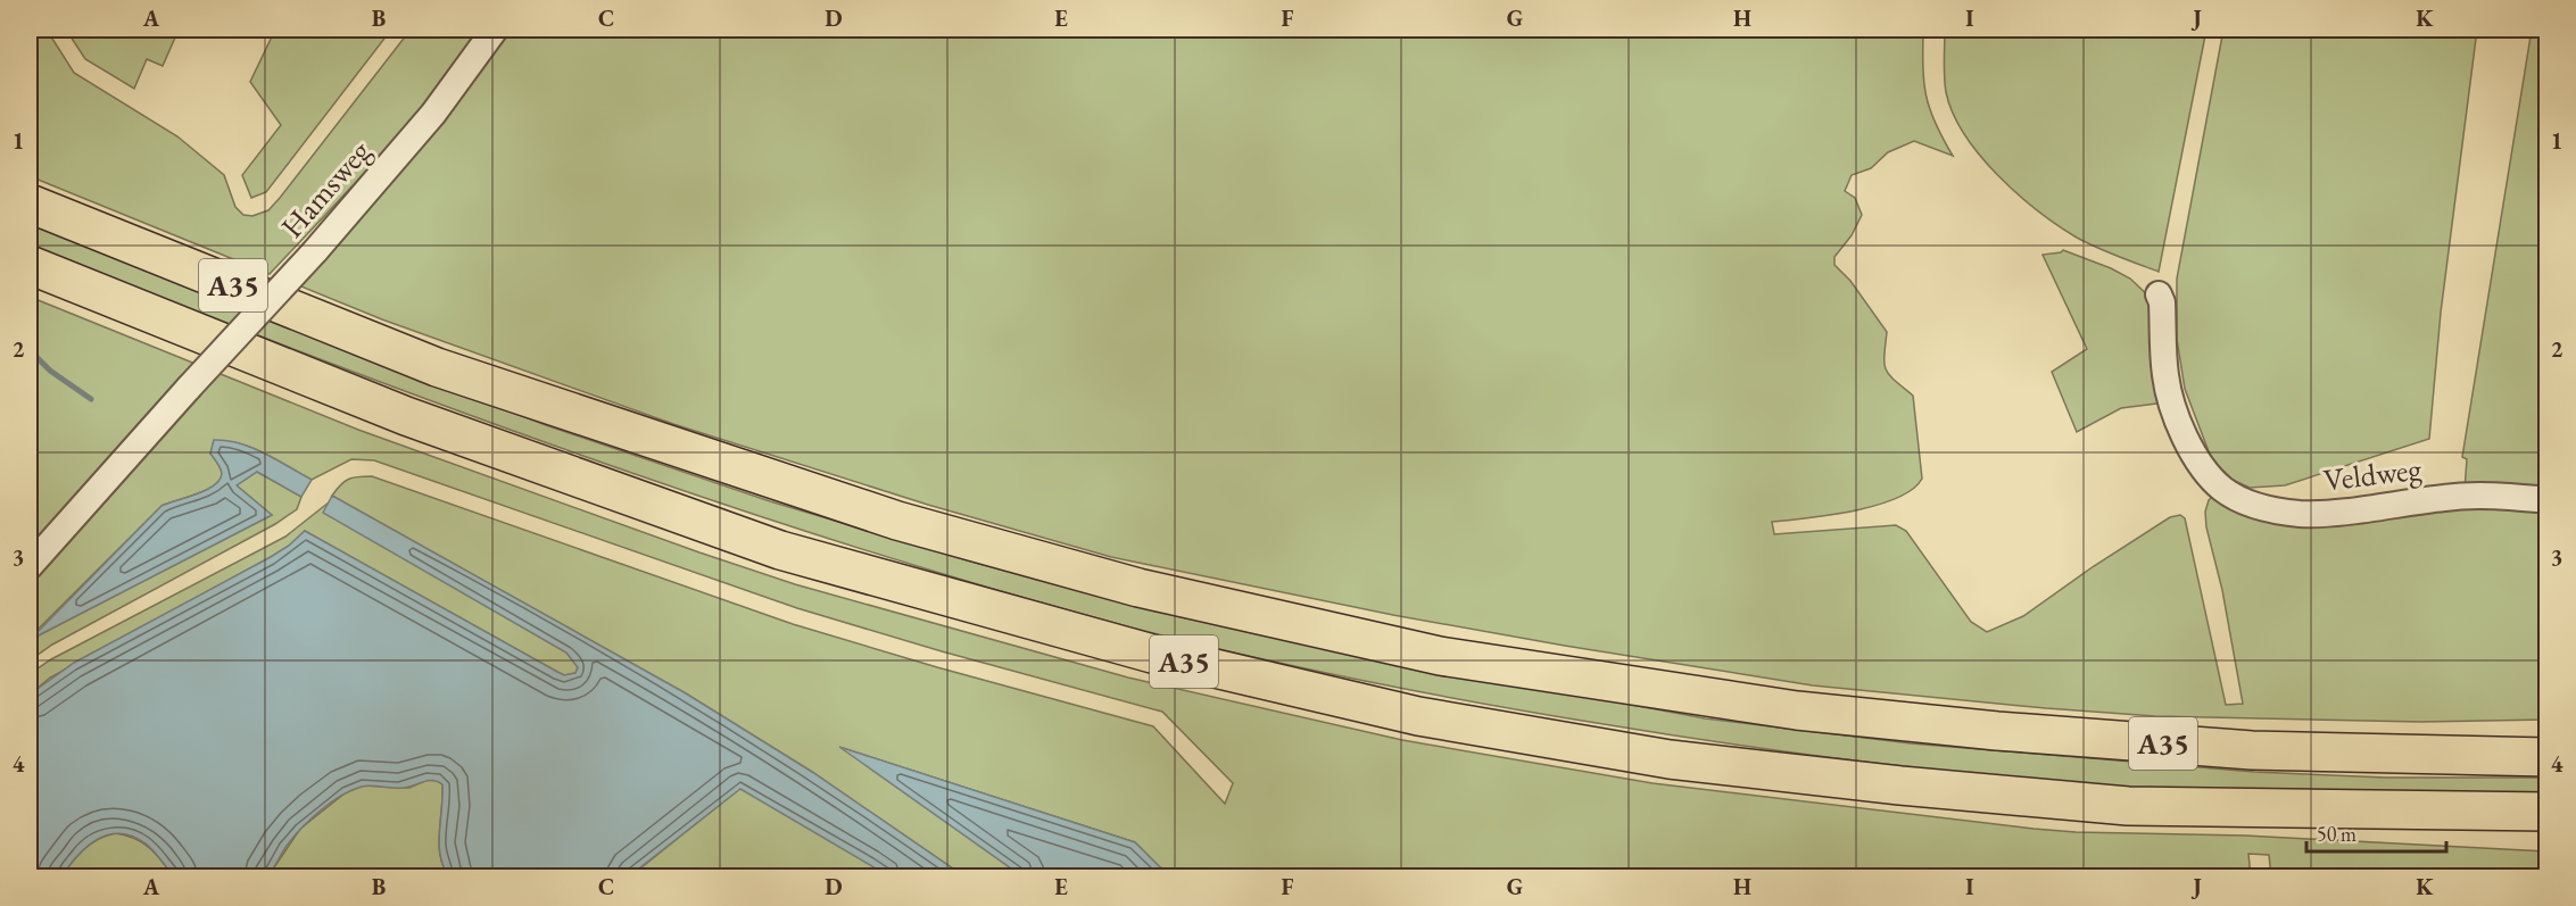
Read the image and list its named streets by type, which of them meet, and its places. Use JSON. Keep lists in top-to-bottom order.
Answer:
{
  "streets": {
    "highway": ["A35"],
    "street": ["Hamsweg", "Veldweg"]
  },
  "scale_bar": "50 m",
  "grid": {
    "columns": [
      "A",
      "B",
      "C",
      "D",
      "E",
      "F",
      "G",
      "H",
      "I",
      "J",
      "K"
    ],
    "rows": [
      "1",
      "2",
      "3",
      "4"
    ]
  }
}
